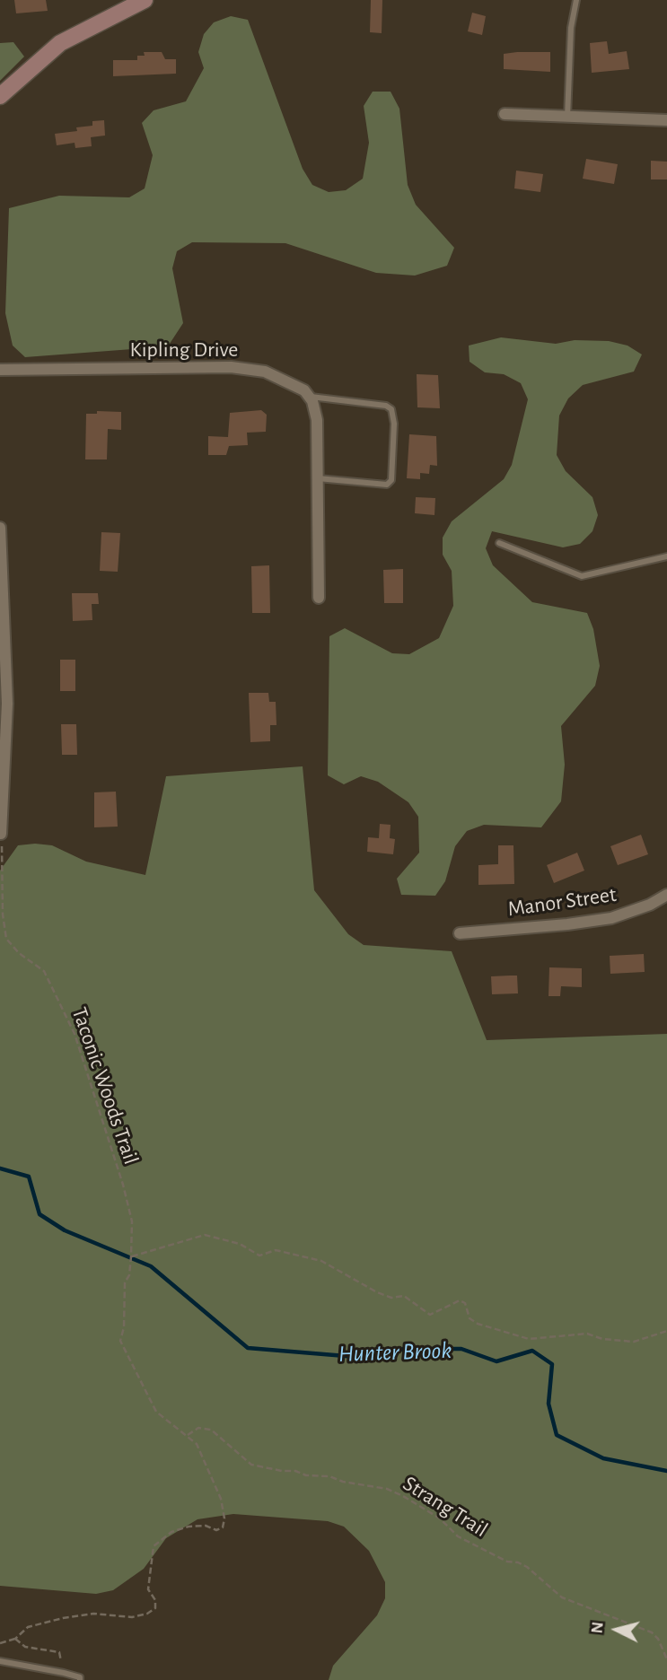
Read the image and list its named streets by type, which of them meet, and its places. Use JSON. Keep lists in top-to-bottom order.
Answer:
{
  "streets": {
    "street": ["Kipling Drive", "Manor Street"],
    "path": ["Taconic Woods Trail", "Strang Trail"]
  },
  "crossings": [
    ["Taconic Woods Trail", "Strang Trail"]
  ],
  "water": ["Hunter Brook"],
  "north": "left"
}
